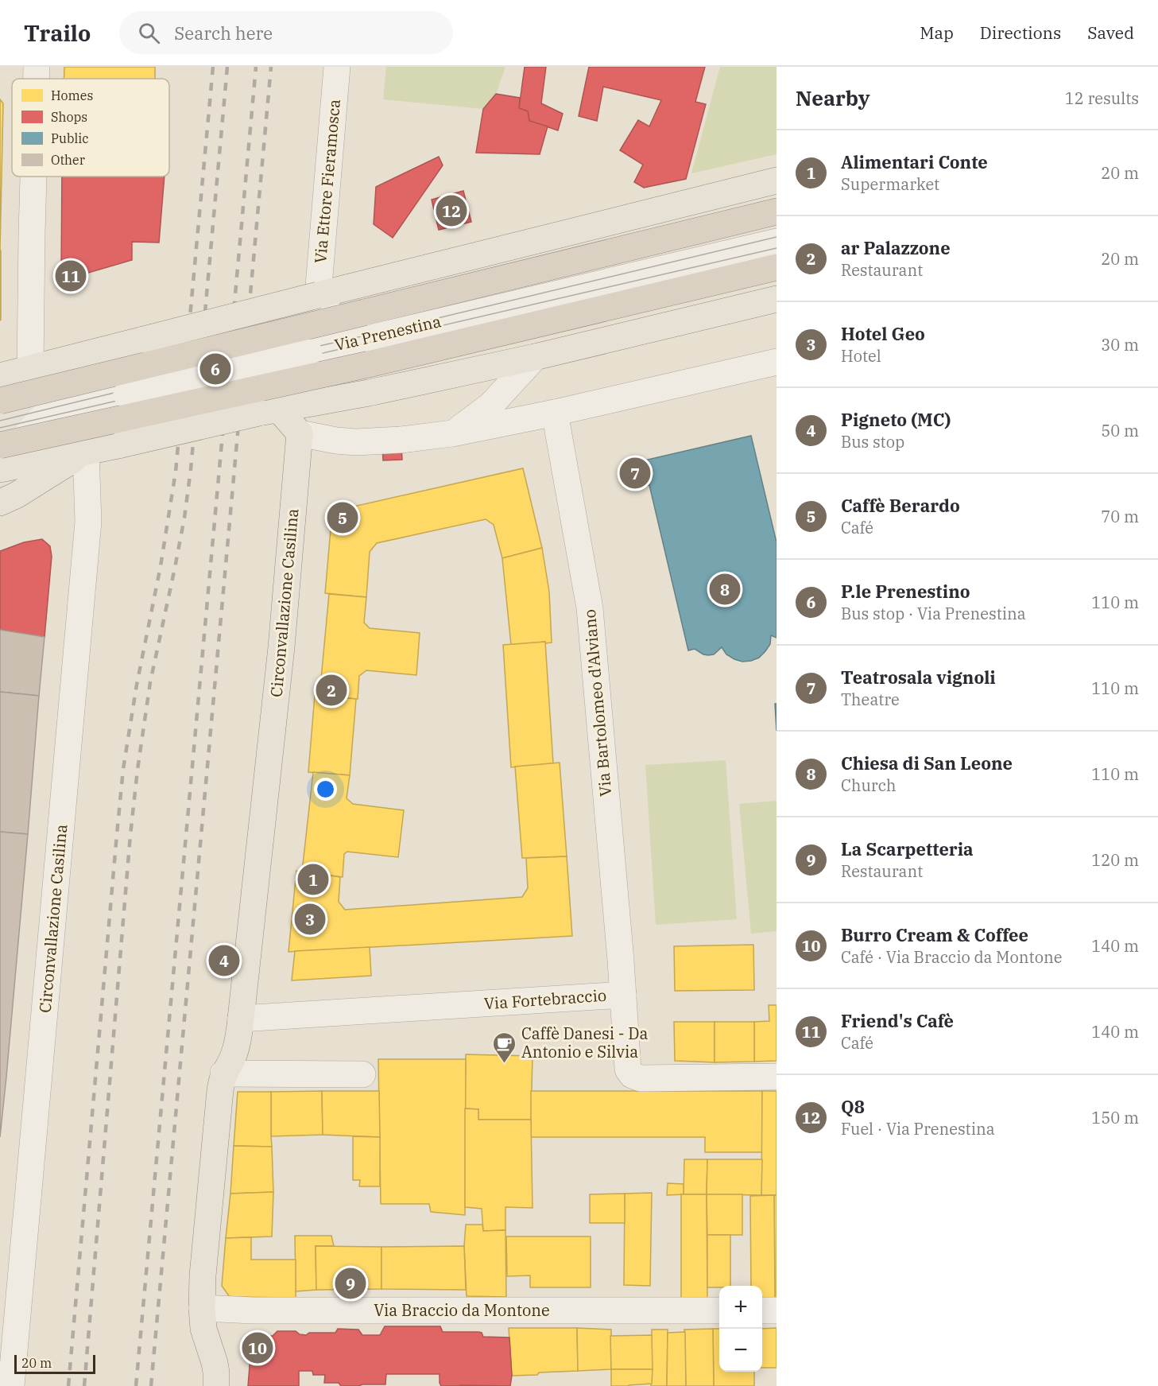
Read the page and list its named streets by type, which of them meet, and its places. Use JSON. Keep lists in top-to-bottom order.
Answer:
{
  "streets": {
    "main road": ["Circonvallazione Casilina"],
    "street": [
      "Via Ettore Fieramosca",
      "Via Prenestina",
      "Via Bartolomeo d'Alviano",
      "Via Fortebraccio",
      "Via Braccio da Montone"
    ]
  },
  "crossings": [
    ["Circonvallazione Casilina", "Via Fortebraccio"],
    ["Circonvallazione Casilina", "Via Braccio da Montone"],
    ["Via Bartolomeo d'Alviano", "Via Fortebraccio"]
  ],
  "places": {
    "cafe": ["Caffè Danesi - Da Antonio e Silvia"]
  },
  "legend": [
    "Homes",
    "Shops",
    "Public",
    "Other"
  ],
  "scale_bar": "20 m",
  "page": {
    "header": "Trailo",
    "search": "Search here",
    "nav": ["Map", "Directions", "Saved"],
    "heading": ["Nearby", "12 results"],
    "list": [
      {
        "mark": "1",
        "name": "Alimentari Conte",
        "note": "Supermarket",
        "value": "20 m"
      },
      {
        "mark": "2",
        "name": "ar Palazzone",
        "note": "Restaurant",
        "value": "20 m"
      },
      {
        "mark": "3",
        "name": "Hotel Geo",
        "note": "Hotel",
        "value": "30 m"
      },
      {
        "mark": "4",
        "name": "Pigneto (MC)",
        "note": "Bus stop",
        "value": "50 m"
      },
      {
        "mark": "5",
        "name": "Caffè Berardo",
        "note": "Café",
        "value": "70 m"
      },
      {
        "mark": "6",
        "name": "P.le Prenestino",
        "note": "Bus stop · Via Prenestina",
        "value": "110 m"
      },
      {
        "mark": "7",
        "name": "Teatrosala vignoli",
        "note": "Theatre",
        "value": "110 m"
      },
      {
        "mark": "8",
        "name": "Chiesa di San Leone",
        "note": "Church",
        "value": "110 m"
      },
      {
        "mark": "9",
        "name": "La Scarpetteria",
        "note": "Restaurant",
        "value": "120 m"
      },
      {
        "mark": "10",
        "name": "Burro Cream & Coffee",
        "note": "Café · Via Braccio da Montone",
        "value": "140 m"
      },
      {
        "mark": "11",
        "name": "Friend's Cafè",
        "note": "Café",
        "value": "140 m"
      },
      {
        "mark": "12",
        "name": "Q8",
        "note": "Fuel · Via Prenestina",
        "value": "150 m"
      }
    ],
    "pins": [
      "12",
      "11",
      "6",
      "7",
      "5",
      "8",
      "2",
      "1",
      "3",
      "4",
      "9",
      "10"
    ],
    "map_buttons": ["+", "−"],
    "scale": "20 m"
  }
}
